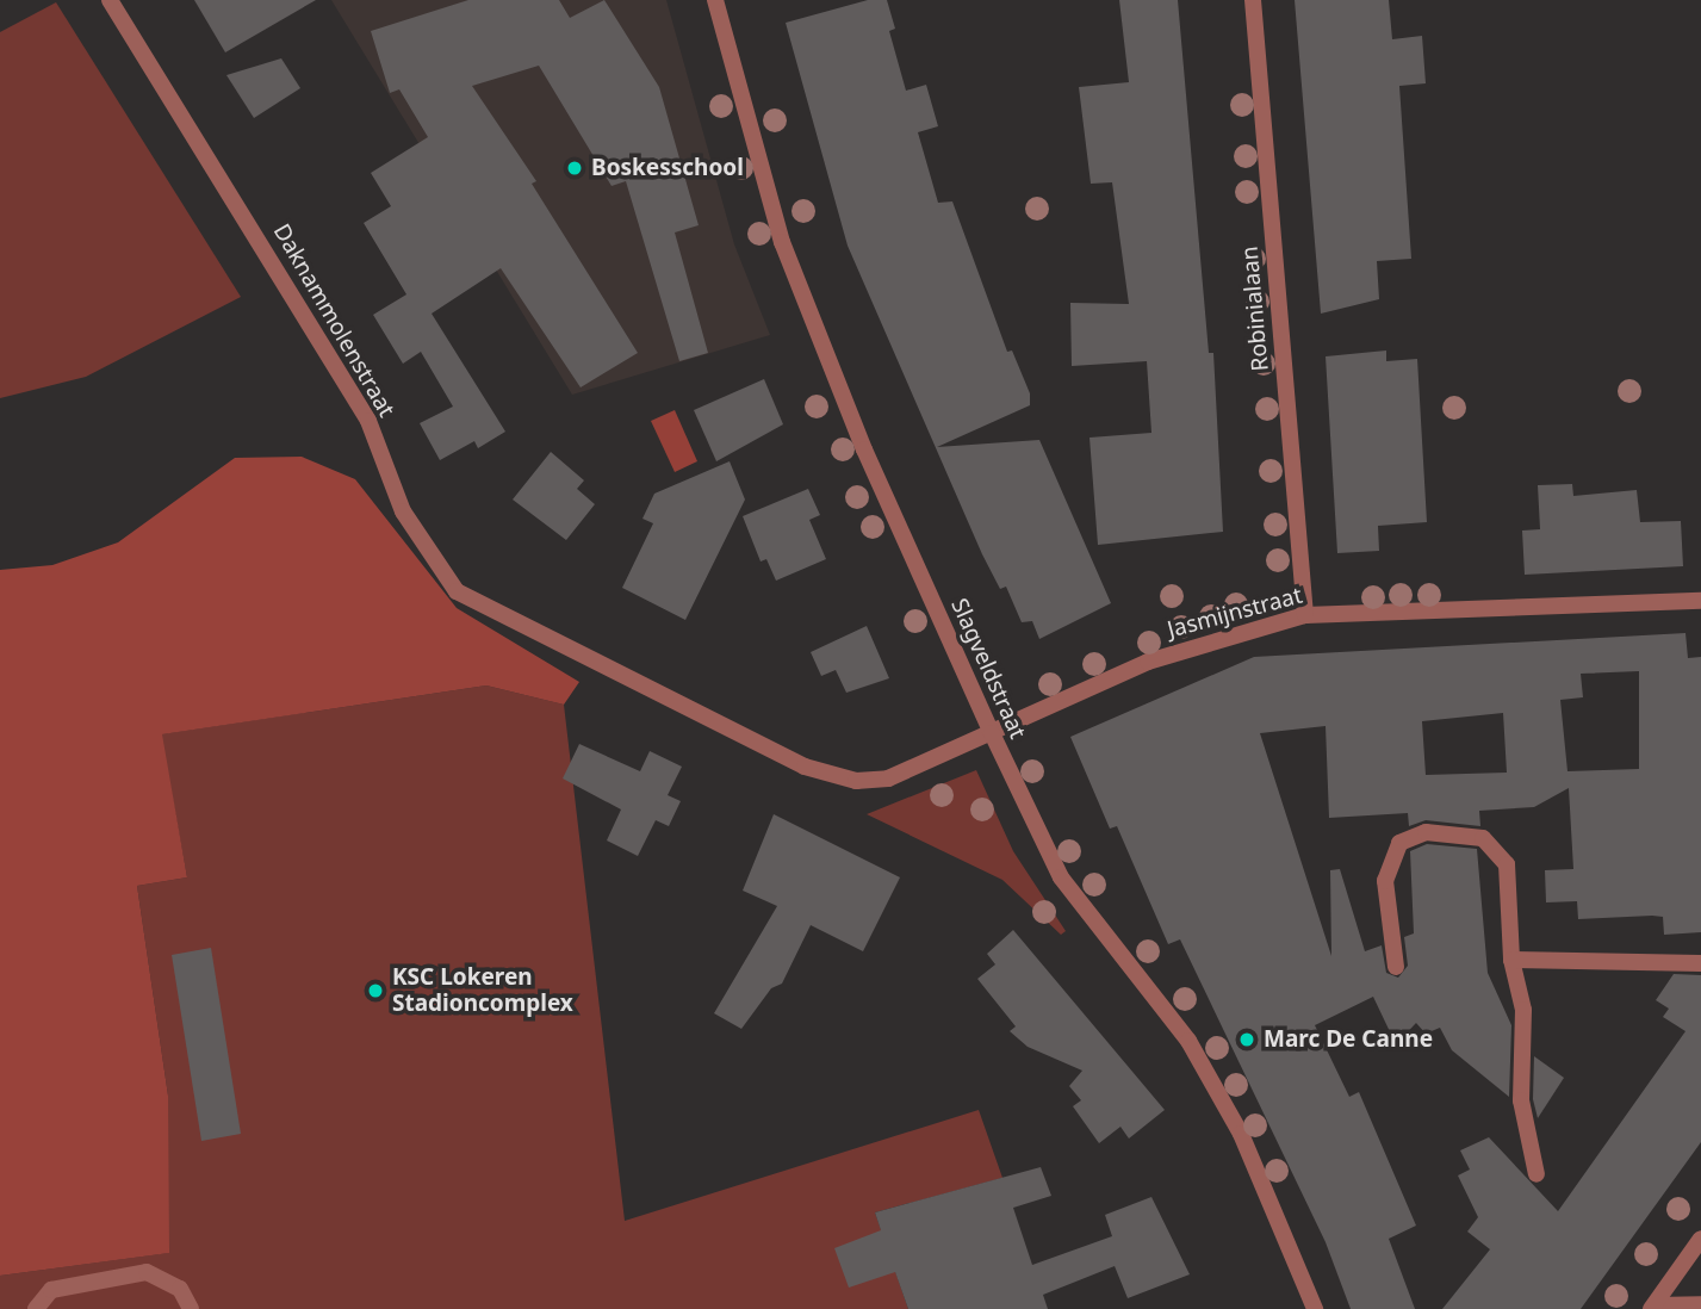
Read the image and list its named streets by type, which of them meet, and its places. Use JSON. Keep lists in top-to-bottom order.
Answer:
{
  "streets": {
    "street": [
      "Robinialaan",
      "Daknammolenstraat",
      "Jasmijnstraat",
      "Slagveldstraat"
    ]
  },
  "crossings": [
    ["Robinialaan", "Jasmijnstraat"],
    ["Daknammolenstraat", "Jasmijnstraat"],
    ["Jasmijnstraat", "Slagveldstraat"]
  ],
  "places": ["Boskesschool", "KSC Lokeren Stadioncomplex", "Marc De Canne"]
}
